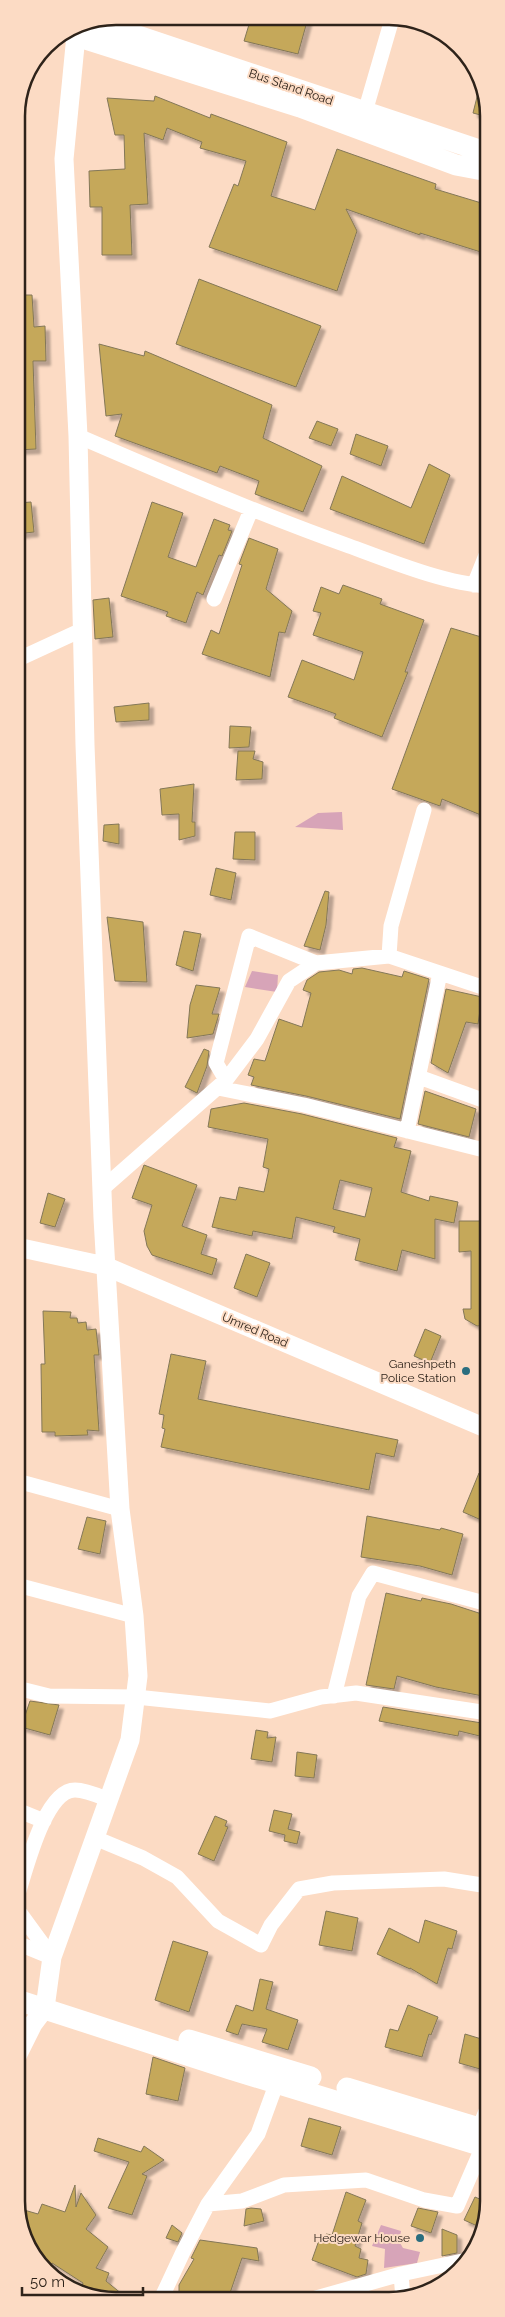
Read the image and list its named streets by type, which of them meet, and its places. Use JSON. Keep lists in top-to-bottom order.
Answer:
{
  "streets": {
    "main road": ["Bus Stand Road"],
    "street": ["Umred Road"]
  },
  "places": ["Ganeshpeth Police Station", "Hedgewar House"],
  "scale_bar": "50 m"
}
